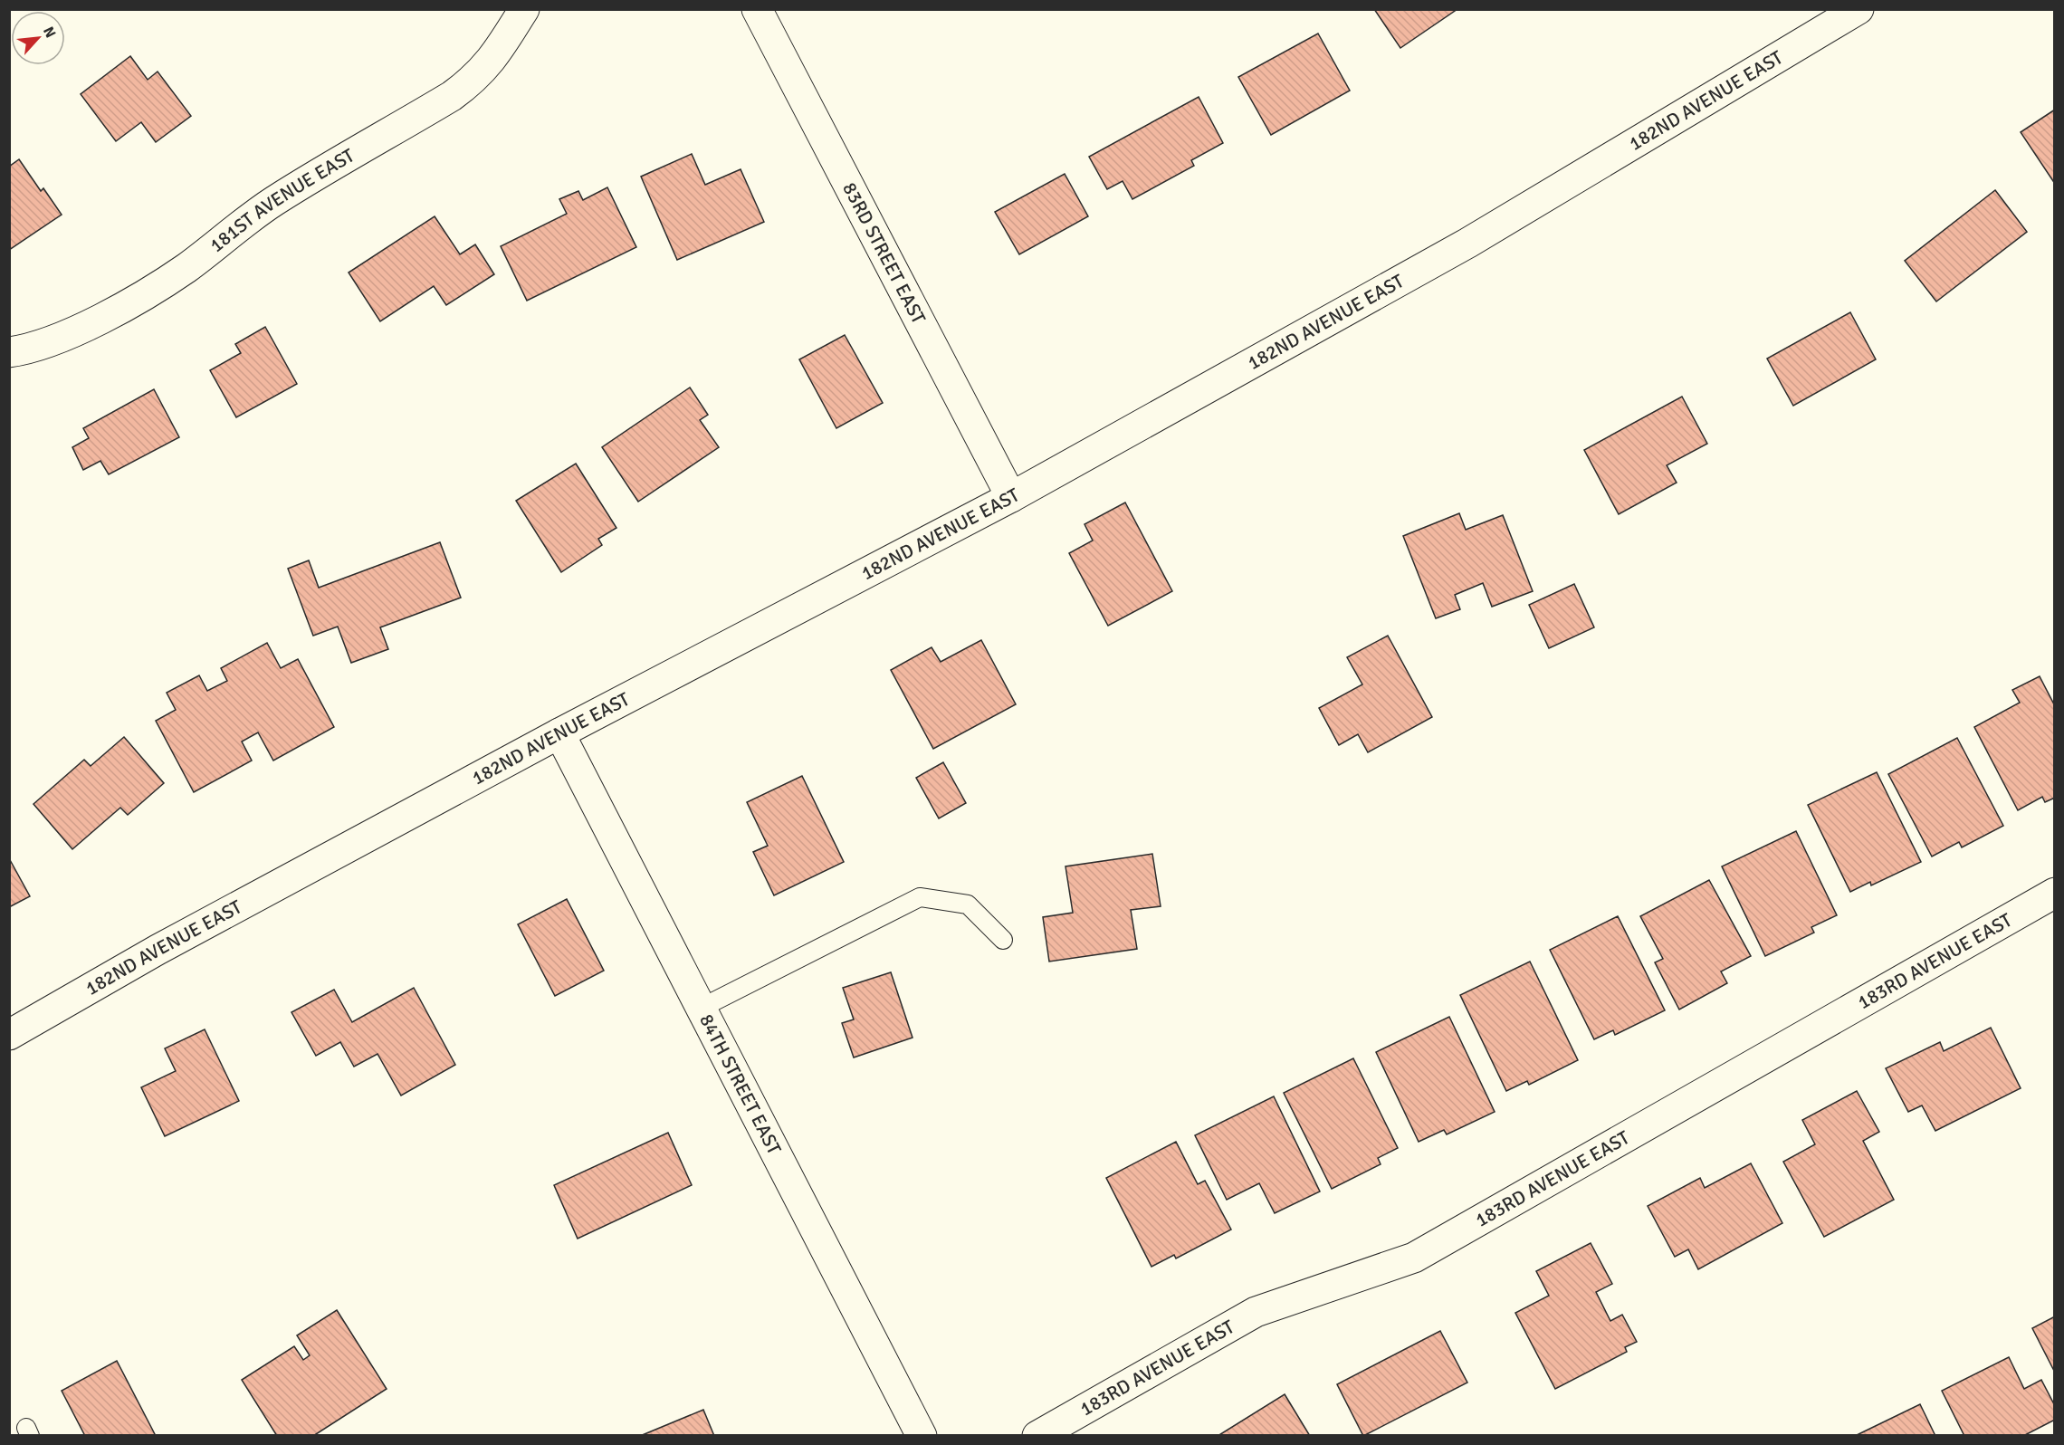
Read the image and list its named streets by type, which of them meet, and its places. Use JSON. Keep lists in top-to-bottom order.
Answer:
{
  "streets": {
    "street": [
      "182ND AVENUE EAST",
      "181ST AVENUE EAST",
      "83RD STREET EAST",
      "183RD AVENUE EAST",
      "84TH STREET EAST"
    ]
  },
  "crossings": [
    ["182ND AVENUE EAST", "83RD STREET EAST"],
    ["182ND AVENUE EAST", "84TH STREET EAST"]
  ],
  "north": "top right"
}
